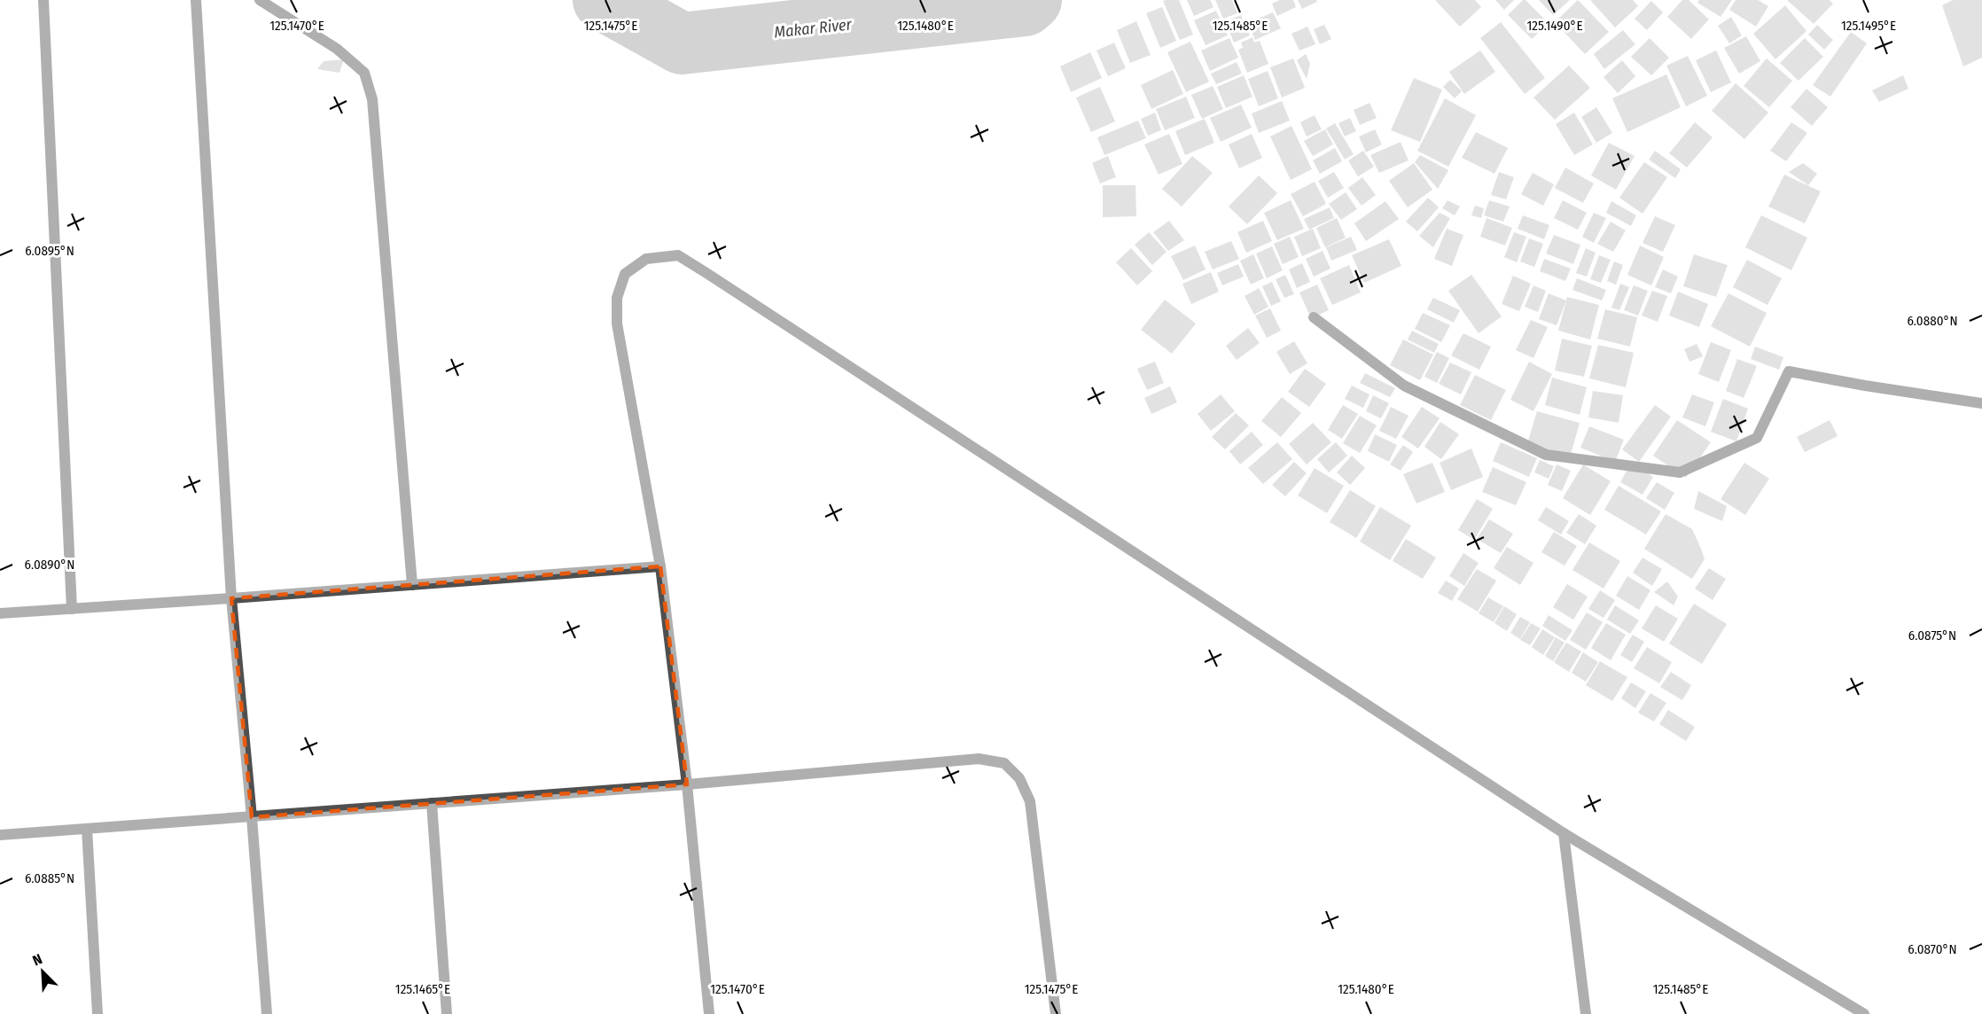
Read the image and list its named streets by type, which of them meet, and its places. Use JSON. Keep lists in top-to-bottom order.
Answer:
{
  "water": ["Makar River"],
  "north": "top left",
  "coordinates": [
    "125.1470°E",
    "125.1475°E",
    "125.1480°E",
    "125.1485°E",
    "125.1495°E",
    "125.1490°E",
    "6.0895°N",
    "6.0880°N",
    "6.0890°N",
    "6.0875°N",
    "6.0885°N",
    "6.0870°N",
    "125.1465°E"
  ]
}
